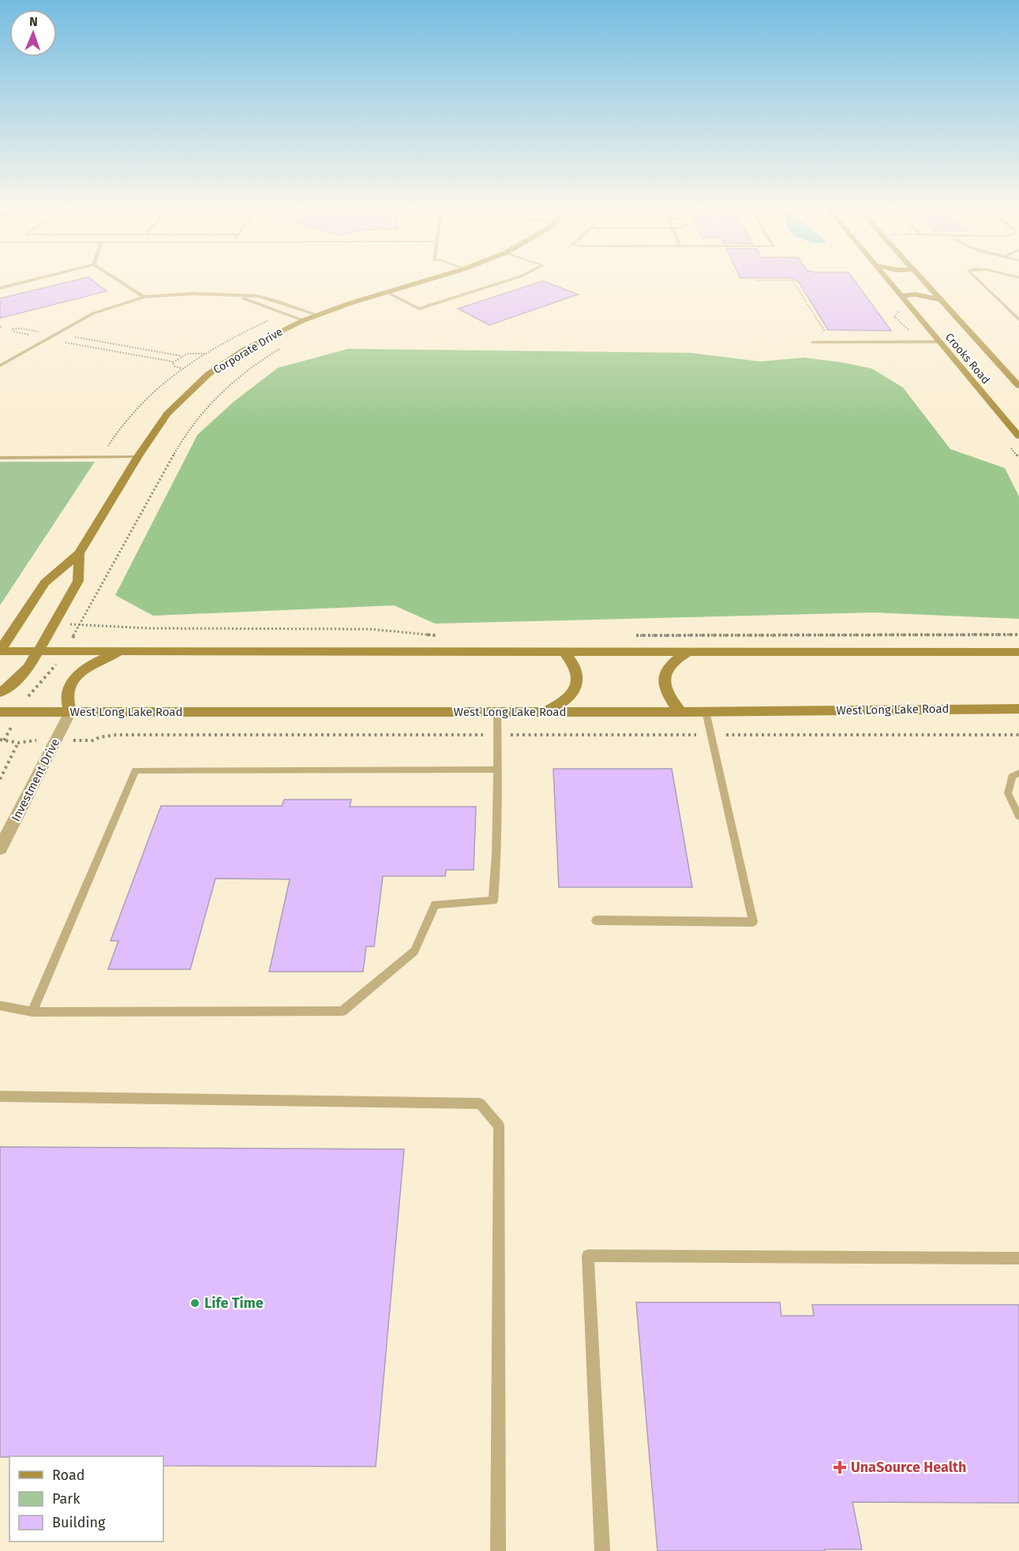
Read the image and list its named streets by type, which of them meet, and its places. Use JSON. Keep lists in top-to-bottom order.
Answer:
{
  "streets": {
    "main road": ["Corporate Drive", "Crooks Road", "West Long Lake Road"],
    "street": ["Investment Drive"]
  },
  "crossings": [
    ["West Long Lake Road", "Investment Drive"]
  ],
  "places": {
    "other": ["Life Time"],
    "health": ["UnaSource Health"]
  },
  "legend": ["Road", "Park", "Building"],
  "north": "top"
}
